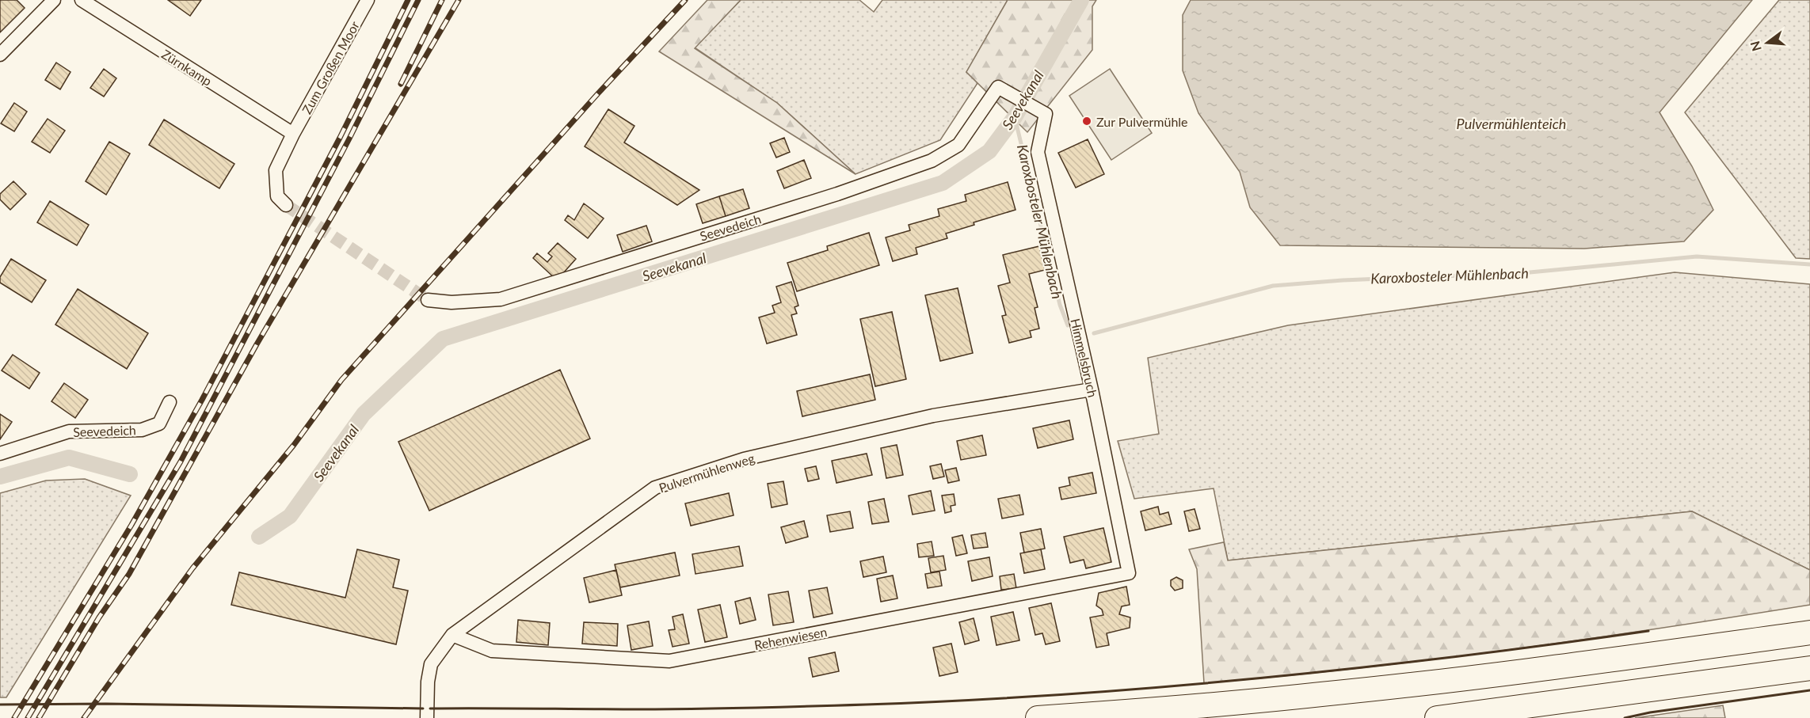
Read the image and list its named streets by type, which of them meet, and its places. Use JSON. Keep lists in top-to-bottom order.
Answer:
{
  "streets": {
    "street": [
      "Zürnkamp",
      "Zum Großen Moor",
      "Seevedeich",
      "Himmelsbruch",
      "Pulvermühlenweg",
      "Rehenwiesen"
    ]
  },
  "crossings": [
    ["Zürnkamp", "Zum Großen Moor"],
    ["Seevedeich", "Himmelsbruch"],
    ["Himmelsbruch", "Pulvermühlenweg"],
    ["Himmelsbruch", "Rehenwiesen"],
    ["Pulvermühlenweg", "Rehenwiesen"]
  ],
  "water": ["Seevekanal", "Pulvermühlenteich", "Karoxbosteler Mühlenbach"],
  "places": ["Zur Pulvermühle"],
  "north": "left"
}
